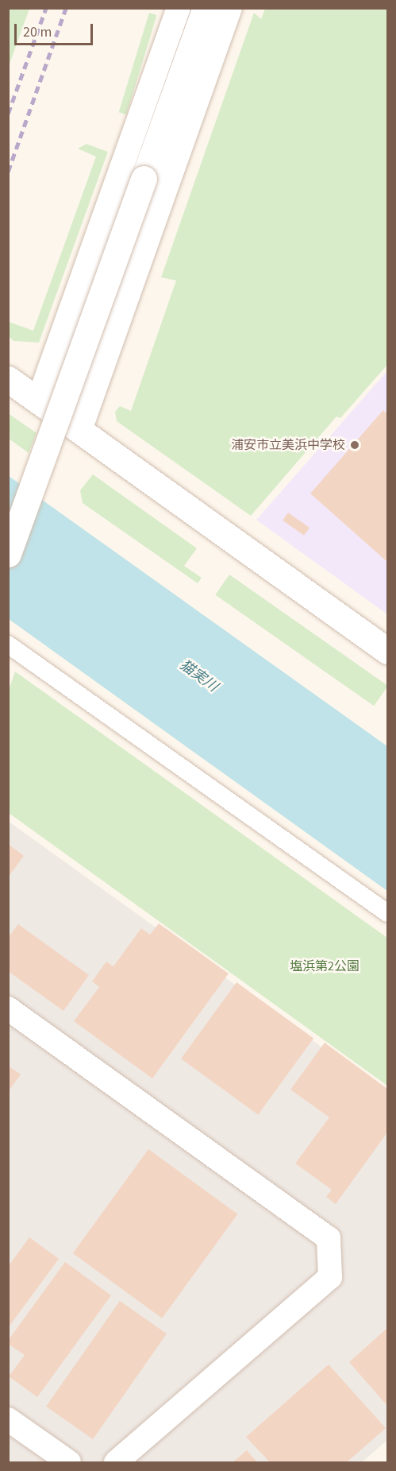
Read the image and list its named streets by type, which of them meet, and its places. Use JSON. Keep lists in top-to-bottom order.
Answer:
{
  "water": ["猫実川"],
  "parks": ["塩浜第2公園"],
  "places": ["浦安市立美浜中学校"],
  "scale_bar": "20 m"
}
